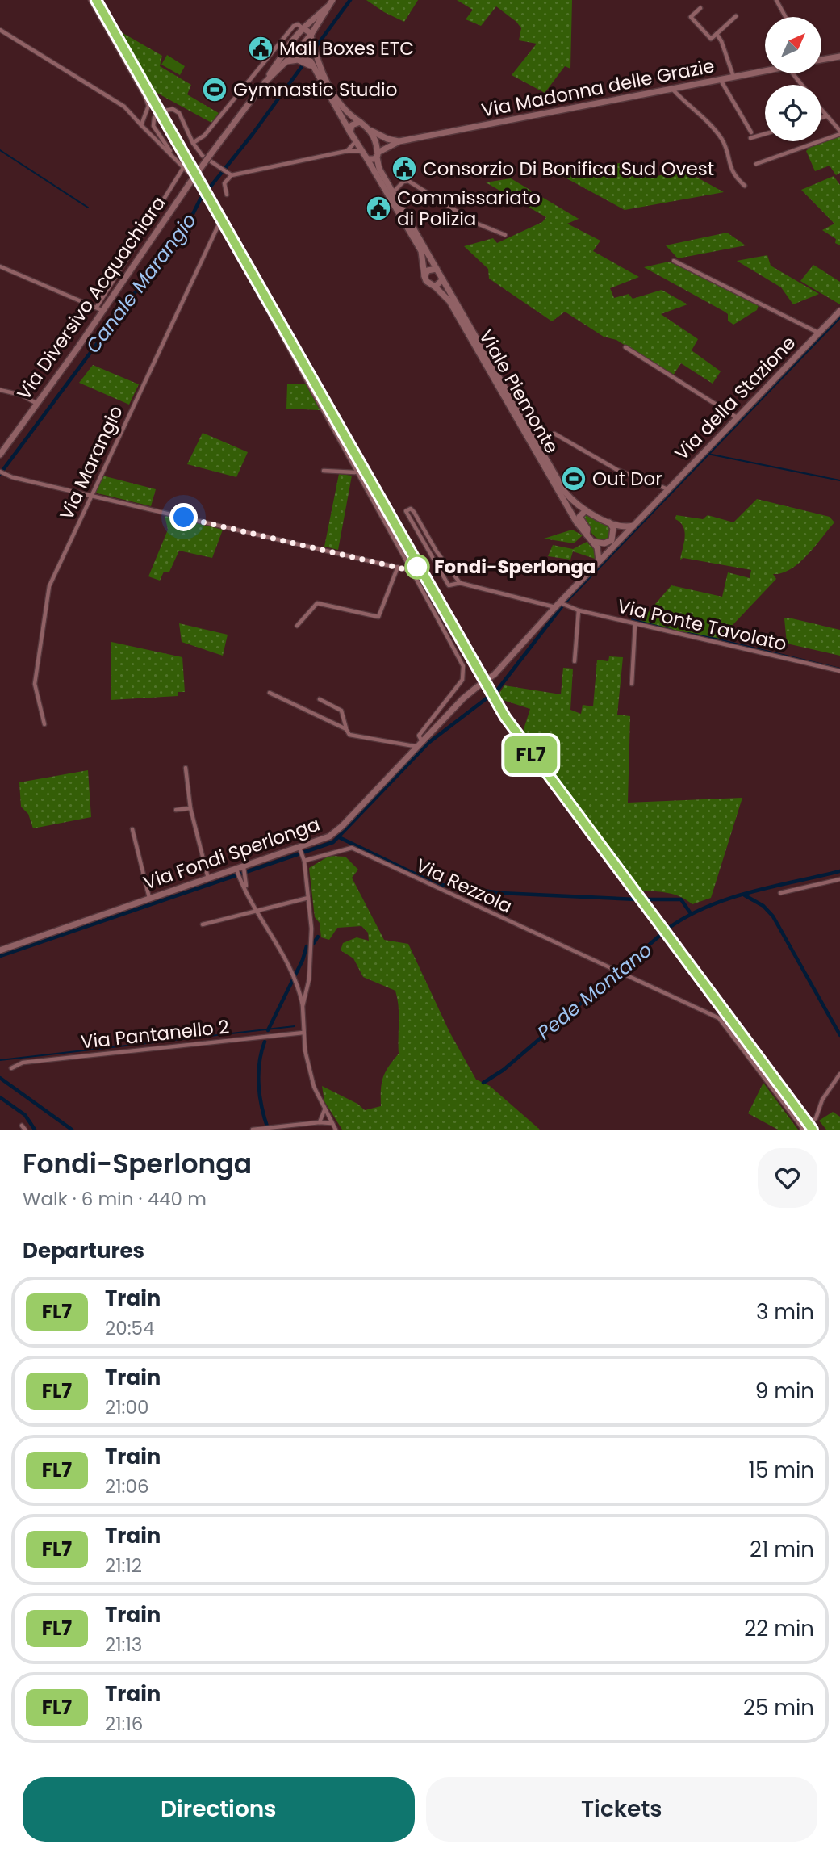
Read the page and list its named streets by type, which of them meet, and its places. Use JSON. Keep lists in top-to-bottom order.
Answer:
{
  "streets": {
    "street": [
      "Via Madonna delle Grazie",
      "Via Diversivo Acquachiara",
      "Viale Piemonte",
      "Via della Stazione",
      "Via Marangio",
      "Via Ponte Tavolato",
      "Via Fondi Sperlonga",
      "Via Rezzola",
      "Via Pantanello 2"
    ]
  },
  "crossings": [
    ["Via Madonna delle Grazie", "Viale Piemonte"],
    ["Viale Piemonte", "Via della Stazione"],
    ["Via della Stazione", "Via Ponte Tavolato"],
    ["Via della Stazione", "Via Fondi Sperlonga"],
    ["Via Ponte Tavolato", "Via Fondi Sperlonga"]
  ],
  "water": ["Canale Marangio", "Pede Montano"],
  "places": {
    "public building": ["Mail Boxes ETC", "Consorzio Di Bonifica Sud Ovest", "Commissariato di Polizia"],
    "sports": ["Gymnastic Studio", "Out Dor"],
    "other": ["Fondi-Sperlonga"]
  },
  "north": "top right",
  "page": {
    "on_map": "FL7",
    "heading": [
      ["Fondi-Sperlonga", "Walk · 6 min · 440 m"],
      "Departures"
    ],
    "list": [
      {
        "mark": "FL7",
        "name": "Train",
        "note": "20:54",
        "value": "3 min"
      },
      {
        "mark": "FL7",
        "name": "Train",
        "note": "21:00",
        "value": "9 min"
      },
      {
        "mark": "FL7",
        "name": "Train",
        "note": "21:06",
        "value": "15 min"
      },
      {
        "mark": "FL7",
        "name": "Train",
        "note": "21:12",
        "value": "21 min"
      },
      {
        "mark": "FL7",
        "name": "Train",
        "note": "21:13",
        "value": "22 min"
      },
      {
        "mark": "FL7",
        "name": "Train",
        "note": "21:16",
        "value": "25 min"
      }
    ],
    "buttons": ["Directions", "Tickets"]
  }
}
